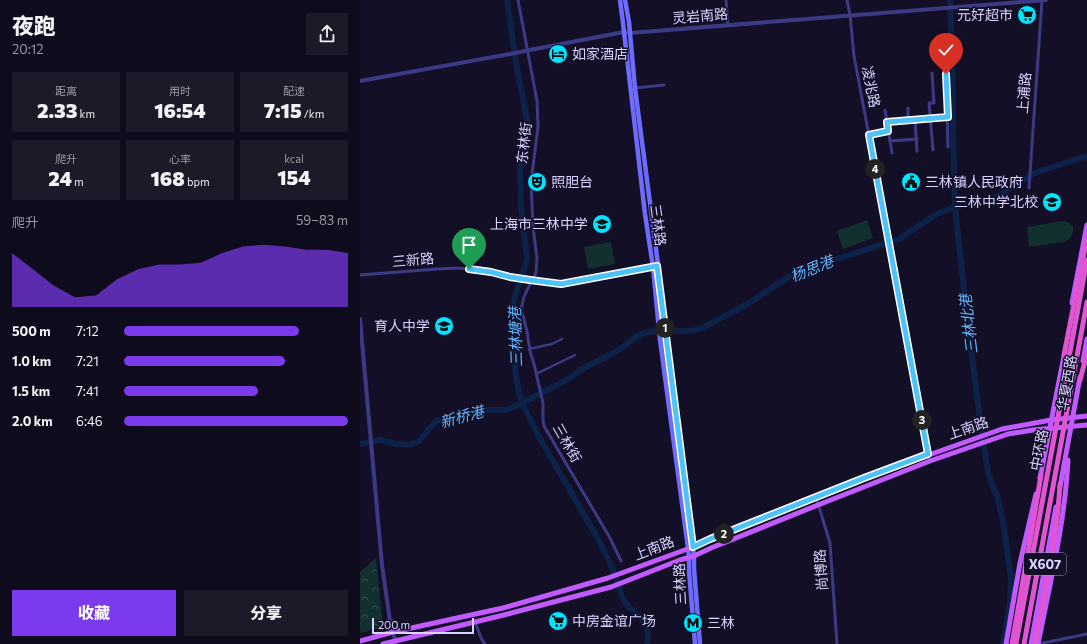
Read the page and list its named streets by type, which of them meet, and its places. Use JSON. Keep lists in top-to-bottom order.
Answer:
{
  "streets": {
    "highway": ["中环路"],
    "main road": [
      "三林路",
      "华夏西路",
      "上南路",
      "X607"
    ],
    "street": [
      "灵岩南路",
      "凌兆路",
      "上浦路",
      "东林街",
      "三新路",
      "三林街",
      "尚博路"
    ]
  },
  "crossings": [
    ["灵岩南路", "凌兆路"],
    ["灵岩南路", "上浦路"],
    ["灵岩南路", "三林路"],
    ["凌兆路", "上南路"],
    ["东林街", "三新路"],
    ["东林街", "三林街"],
    ["三林路", "三新路"],
    ["三林路", "上南路"],
    ["三新路", "三林街"],
    ["华夏西路", "上南路"],
    ["华夏西路", "中环路"],
    ["上南路", "尚博路"]
  ],
  "water": [
    "杨思港",
    "三林北港",
    "三林塘港",
    "新桥港"
  ],
  "places": {
    "supermarket": ["元好超市", "中房金谊广场"],
    "hotel": ["如家酒店"],
    "theatre": ["照胆台"],
    "public building": ["三林镇人民政府"],
    "school or university": ["三林中学北校", "上海市三林中学", "育人中学"],
    "metro station": ["三林"]
  },
  "scale_bar": "200 m",
  "page": {
    "heading": ["夜跑", "20:12"],
    "stats": [
      ["距离", "2.33 km"],
      ["用时", "16:54"],
      ["配速", "7:15 /km"],
      ["爬升", "24 m"],
      ["心率", "168 bpm"],
      ["kcal", "154"]
    ],
    "pins": [
      "4",
      "1",
      "3",
      "2"
    ],
    "chart": ["爬升", "59–83 m"],
    "list": [
      {
        "name": "500 m",
        "note": "7:12"
      },
      {
        "name": "1.0 km",
        "note": "7:21"
      },
      {
        "name": "1.5 km",
        "note": "7:41"
      },
      {
        "name": "2.0 km",
        "note": "6:46"
      }
    ],
    "buttons": ["收藏", "分享"],
    "scale": "200 m"
  }
}
